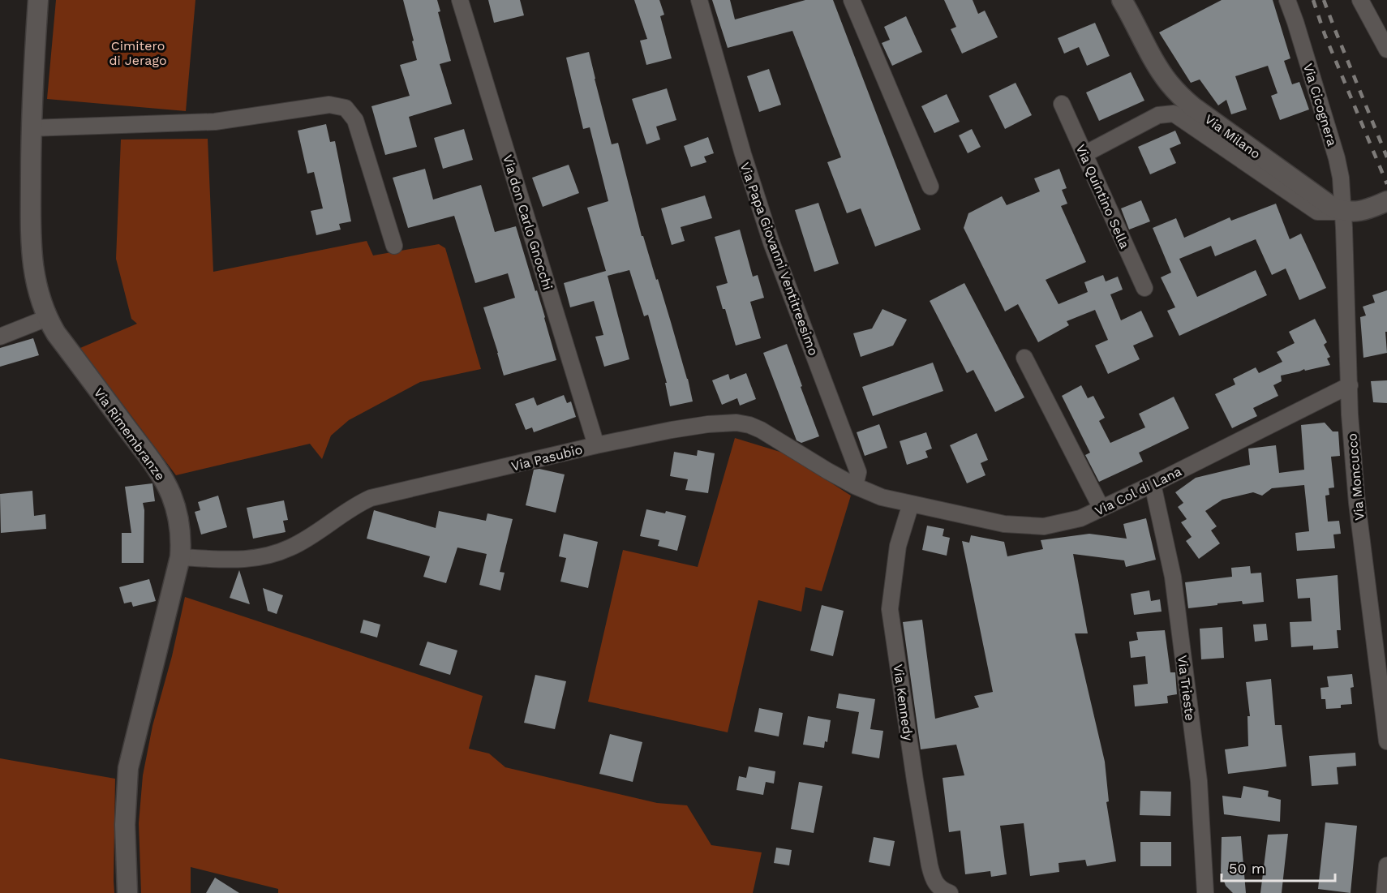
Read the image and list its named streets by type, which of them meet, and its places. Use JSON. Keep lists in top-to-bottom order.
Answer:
{
  "streets": {
    "street": [
      "Via Cicognera",
      "Via Milano",
      "Via Quintino Sella",
      "Via don Carlo Gnocchi",
      "Via Papa Giovanni Ventitreesimo",
      "Via Rimembranze",
      "Via Pasubio",
      "Via Moncucco",
      "Via Col di Lana",
      "Via Trieste",
      "Via Kennedy"
    ]
  },
  "crossings": [
    ["Via Cicognera", "Via Milano"],
    ["Via Cicognera", "Via Moncucco"],
    ["Via Milano", "Via Moncucco"],
    ["Via don Carlo Gnocchi", "Via Pasubio"],
    ["Via Papa Giovanni Ventitreesimo", "Via Pasubio"],
    ["Via Rimembranze", "Via Pasubio"],
    ["Via Pasubio", "Via Col di Lana"],
    ["Via Pasubio", "Via Kennedy"],
    ["Via Moncucco", "Via Col di Lana"],
    ["Via Col di Lana", "Via Trieste"],
    ["Via Col di Lana", "Via Kennedy"]
  ],
  "parks": ["Cimitero di Jerago"],
  "scale_bar": "50 m"
}
